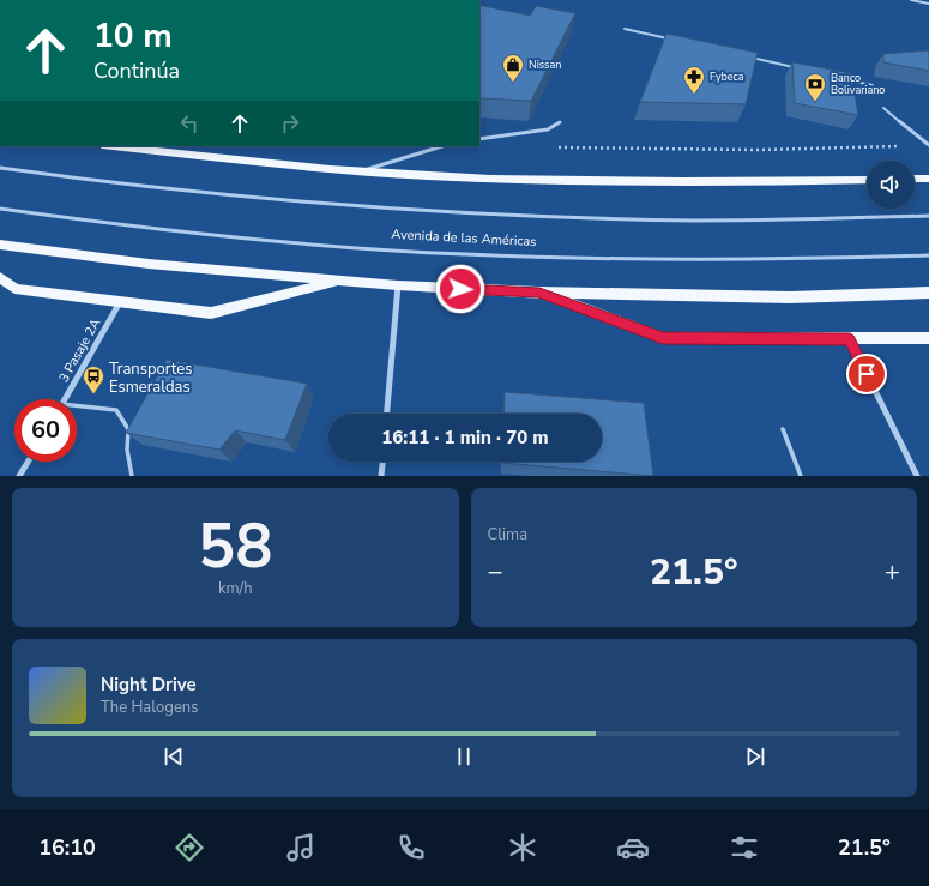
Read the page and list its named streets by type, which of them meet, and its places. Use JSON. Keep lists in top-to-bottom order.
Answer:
{
  "streets": {
    "street": ["3 Pasaje 2A"],
    "lane": ["Avenida de las Américas"]
  },
  "places": {
    "shop": ["Nissan"],
    "pharmacy": ["Fybeca"],
    "bank": ["Banco Bolivariano"],
    "bus stop": ["Transportes Esmeraldas"]
  },
  "page": {
    "turn": ["10 m", "Continúa"],
    "limit": "60",
    "trip": "16:11 · 1 min · 70 m",
    "tile": [
      ["58", "km/h"],
      "Clima"
    ],
    "heat": ["−", "21.5°", "+"],
    "song": ["Night Drive", "The Halogens"],
    "tabs": ["16:10", "21.5°"]
  }
}
